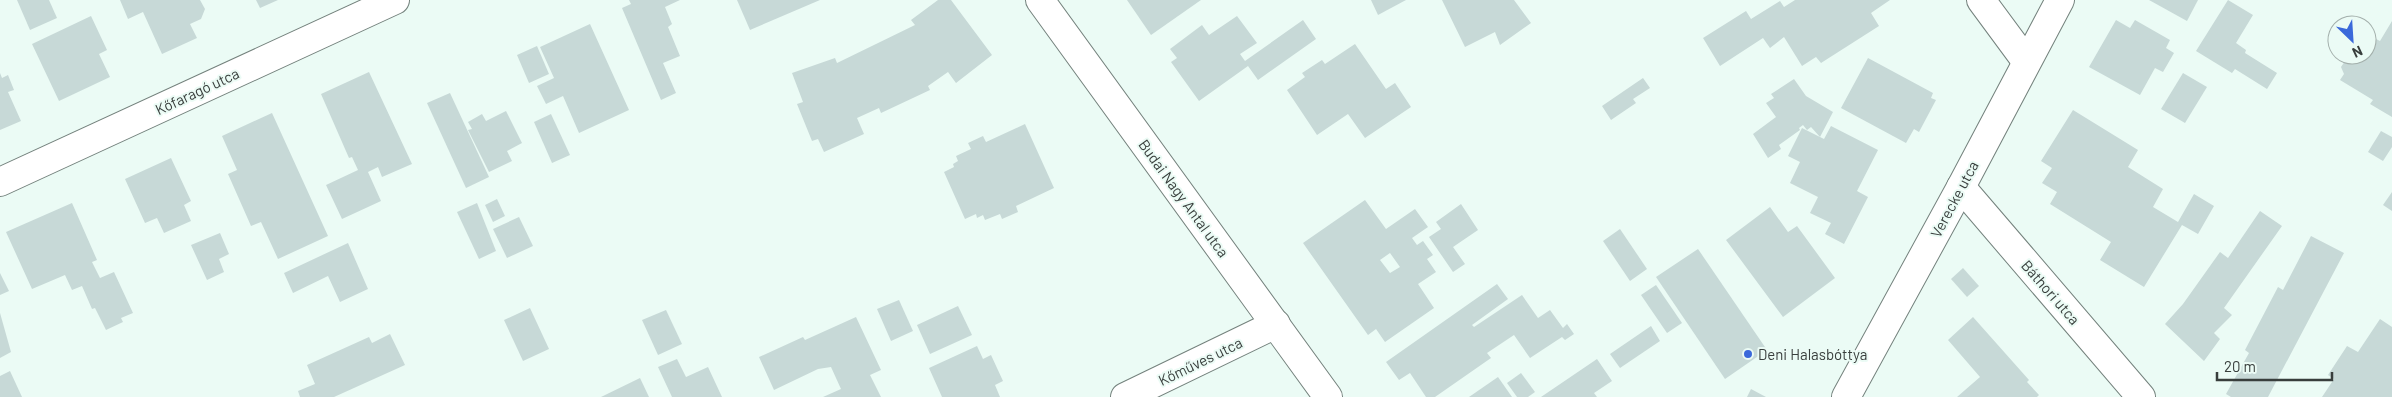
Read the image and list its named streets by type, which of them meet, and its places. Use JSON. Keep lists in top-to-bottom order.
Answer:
{
  "streets": {
    "street": [
      "Kőfaragó utca",
      "Budai Nagy Antal utca",
      "Verecke utca",
      "Báthori utca",
      "Kőműves utca"
    ]
  },
  "crossings": [
    ["Budai Nagy Antal utca", "Kőműves utca"],
    ["Verecke utca", "Báthori utca"]
  ],
  "places": ["Deni Halasbóttya"],
  "scale_bar": "20 m",
  "north": "bottom right"
}
